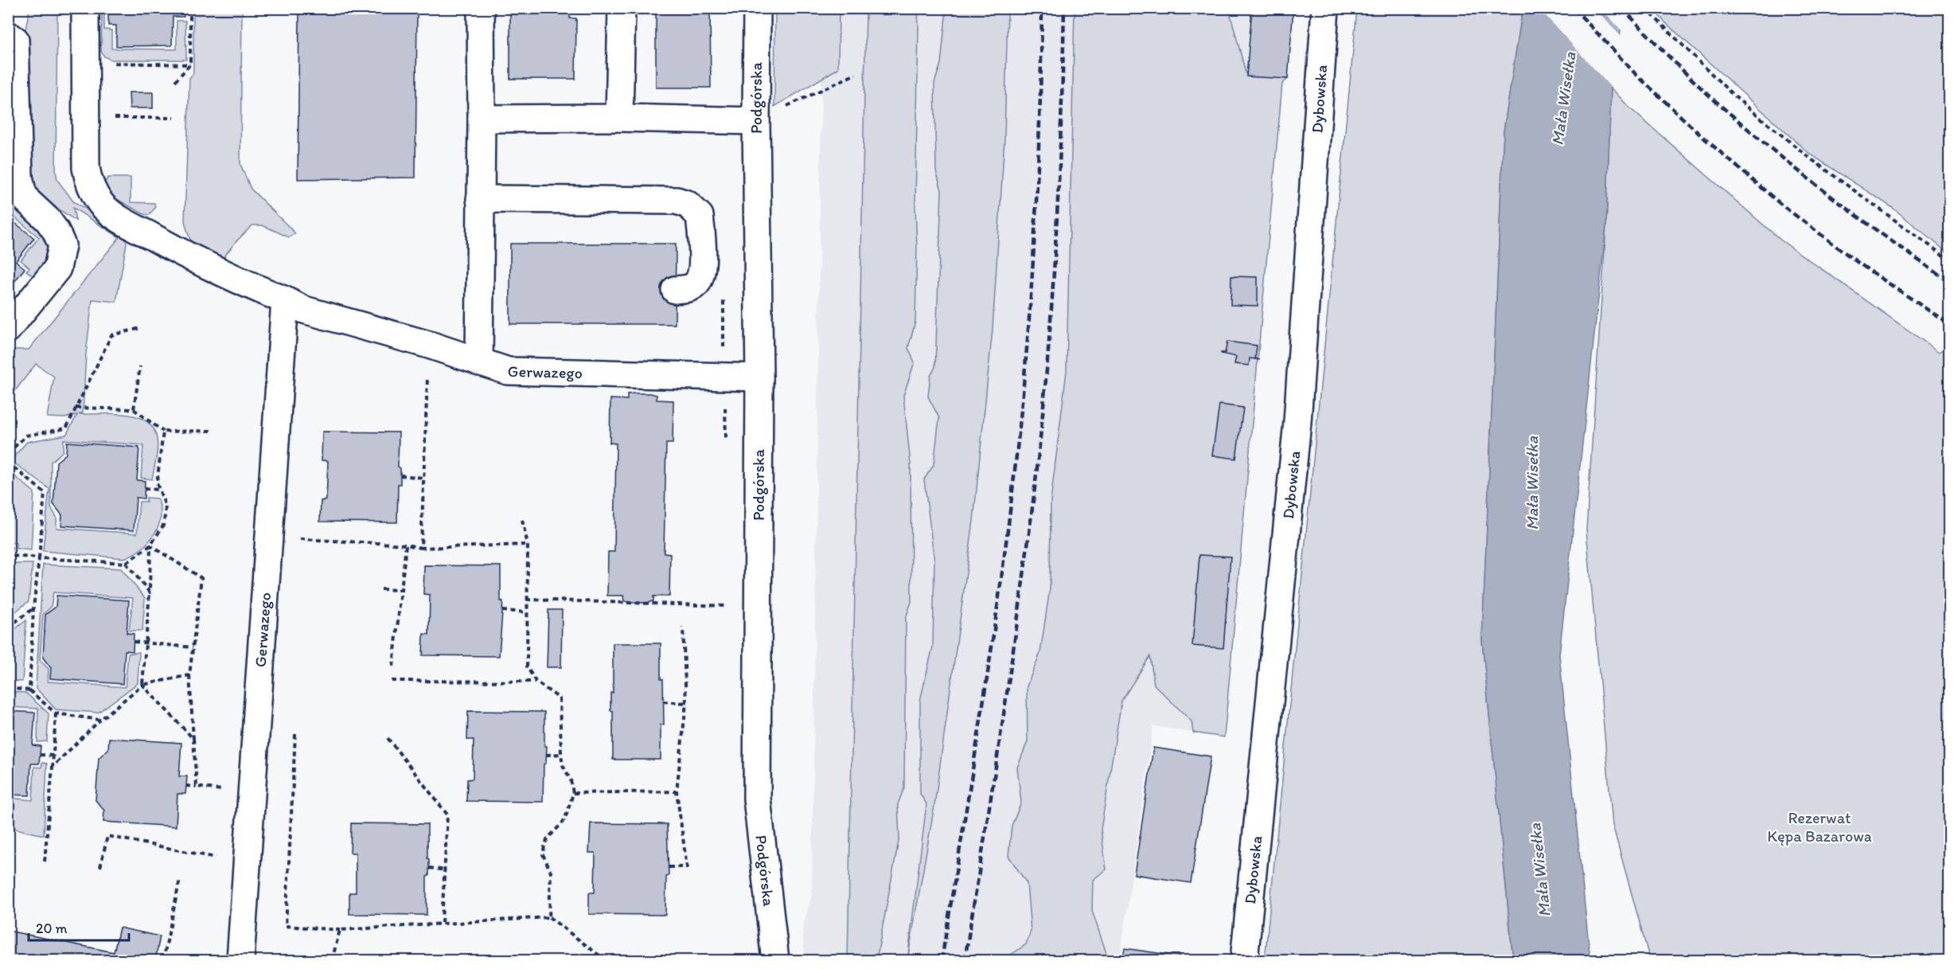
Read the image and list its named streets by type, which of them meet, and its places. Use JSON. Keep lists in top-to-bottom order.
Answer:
{
  "streets": {
    "street": ["Podgórska", "Dybowska", "Gerwazego"]
  },
  "crossings": [
    ["Podgórska", "Gerwazego"]
  ],
  "water": ["Mała Wisełka"],
  "parks": ["Rezerwat Kępa Bazarowa"],
  "scale_bar": "20 m"
}
